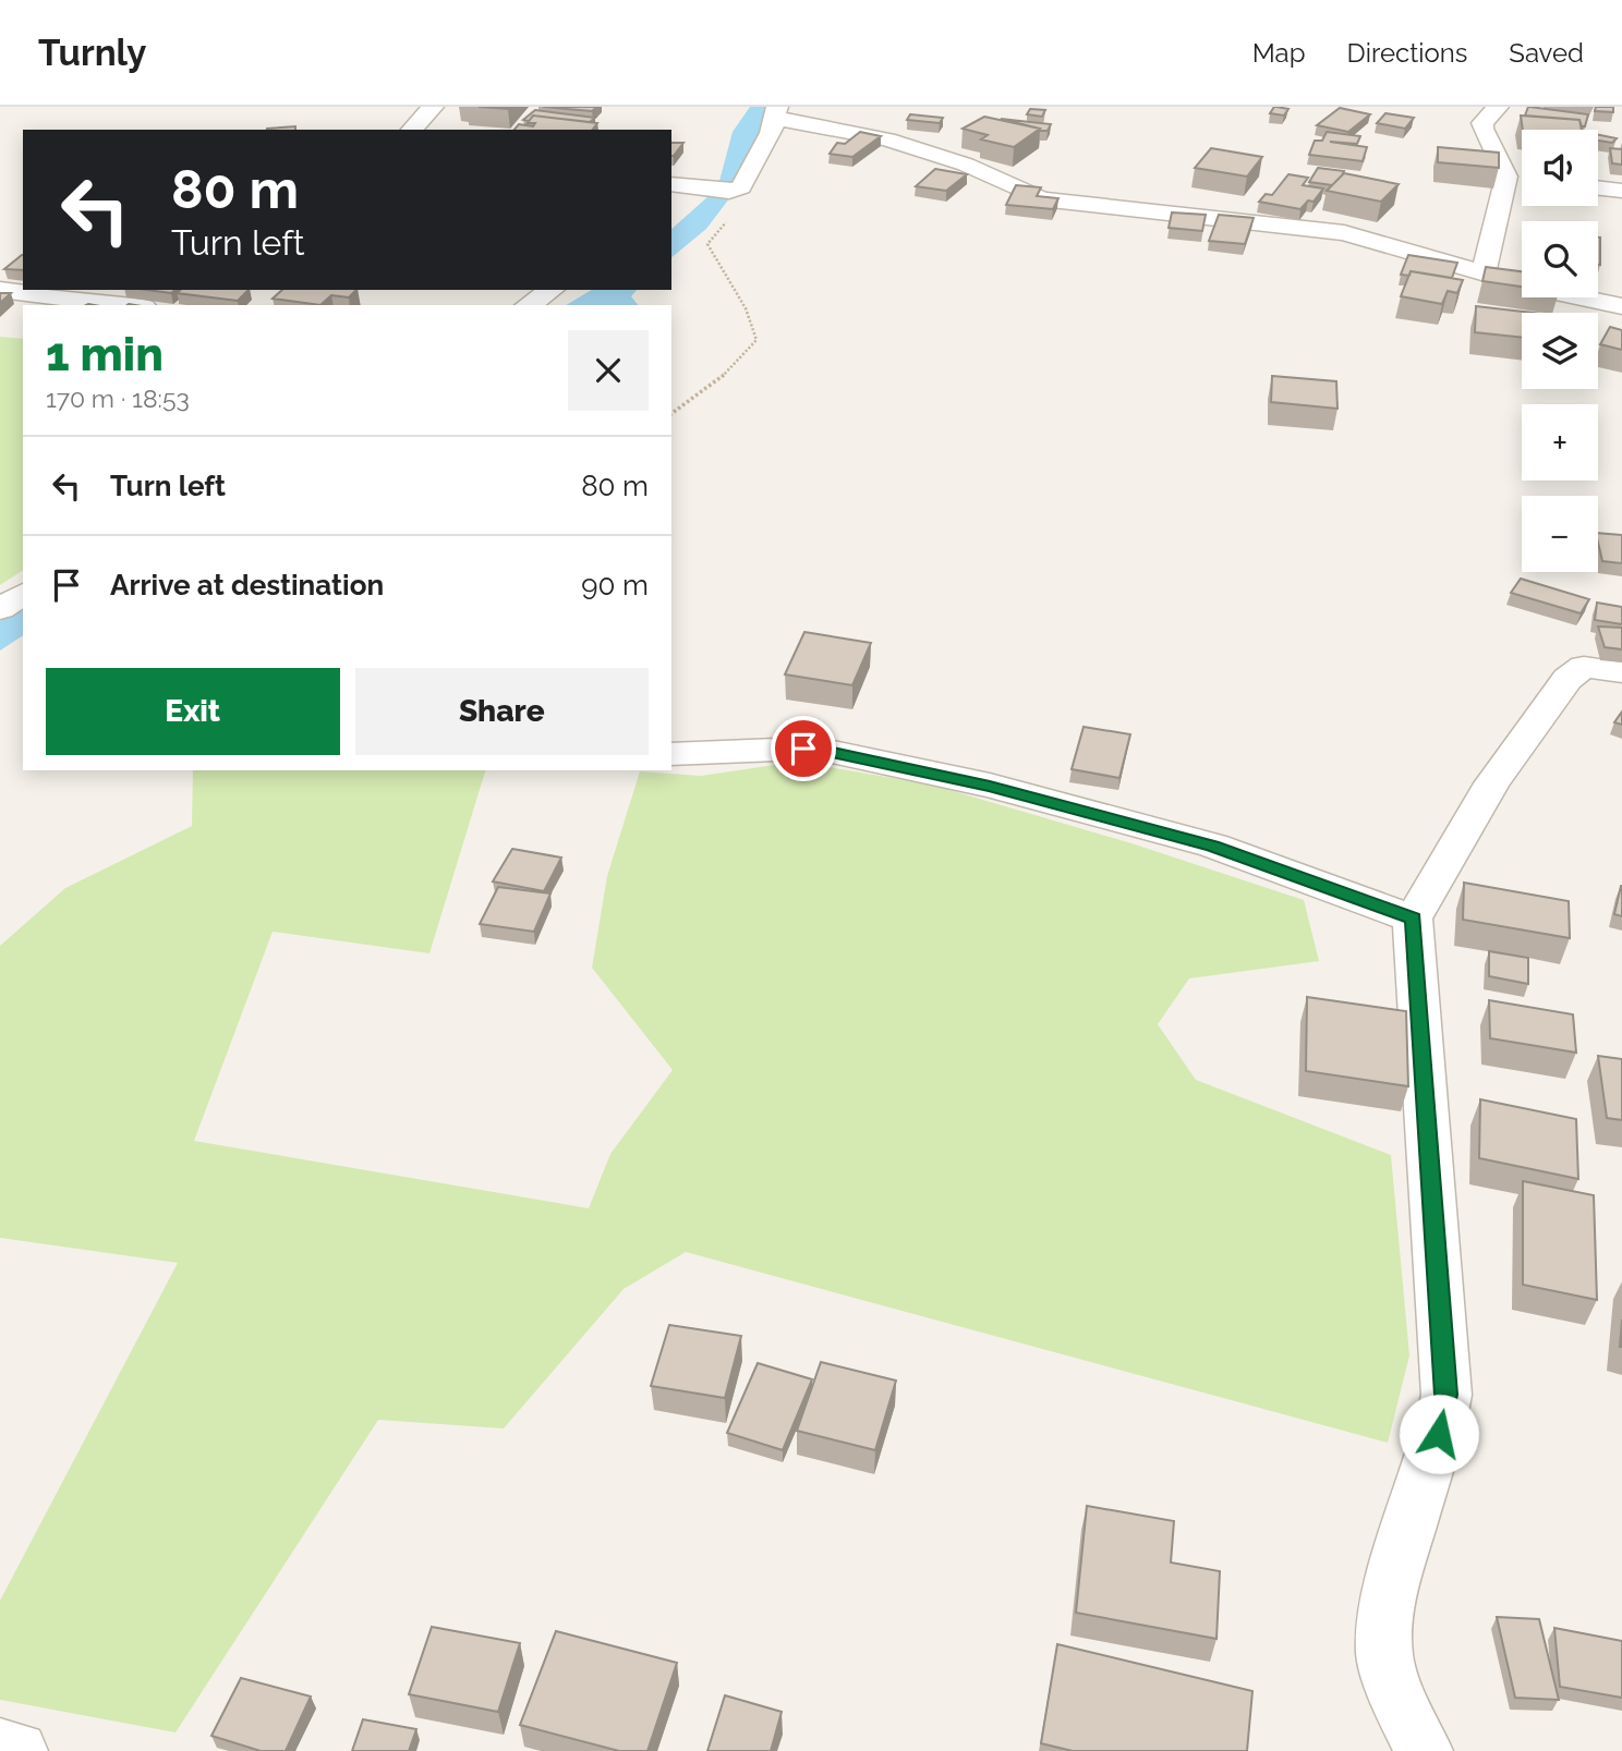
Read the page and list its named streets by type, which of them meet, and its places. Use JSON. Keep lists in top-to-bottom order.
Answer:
{
  "page": {
    "header": "Turnly",
    "nav": ["Map", "Directions", "Saved"],
    "map_buttons": ["+", "−"],
    "turn": ["80 m", "Turn left"],
    "heading": ["1 min", "170 m · 18:53"],
    "list": [
      {
        "name": "Turn left",
        "value": "80 m"
      },
      {
        "name": "Arrive at destination",
        "value": "90 m"
      }
    ],
    "buttons": ["Exit", "Share"]
  }
}
